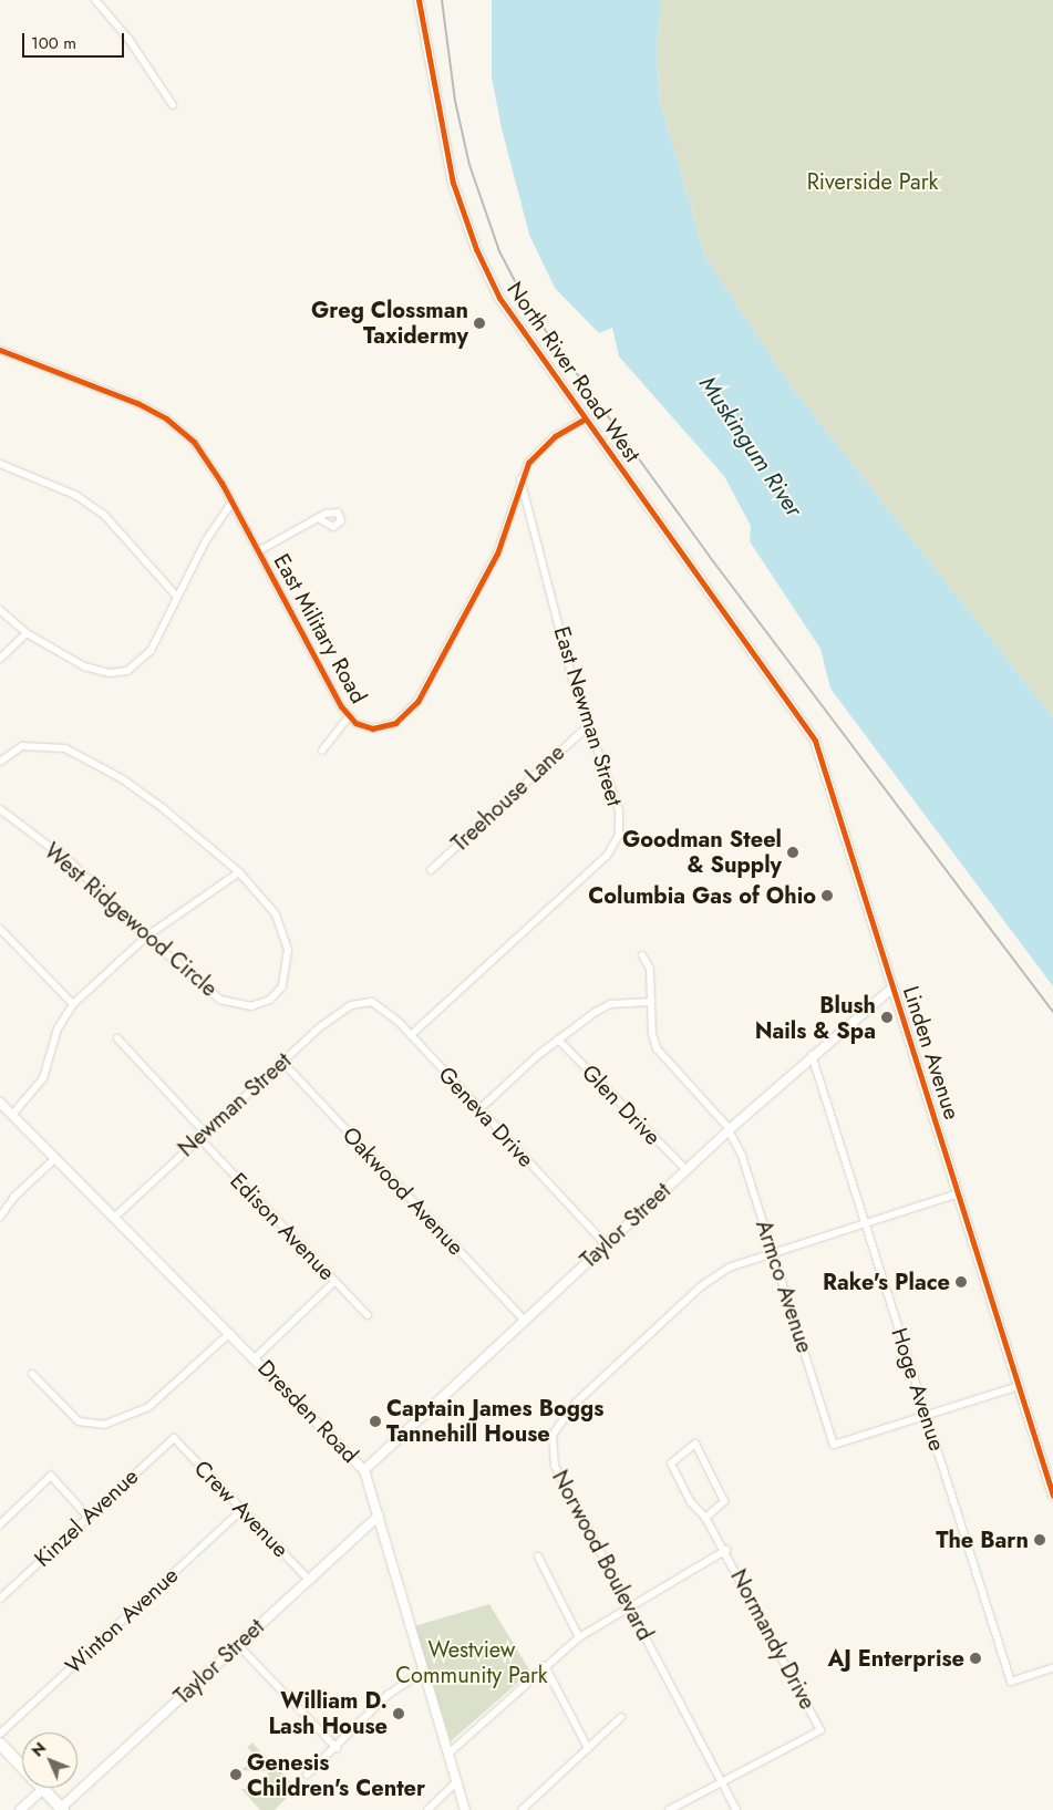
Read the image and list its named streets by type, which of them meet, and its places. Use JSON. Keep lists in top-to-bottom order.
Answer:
{
  "streets": {
    "street": [
      "North River Road West",
      "East Military Road",
      "East Newman Street",
      "Treehouse Lane",
      "West Ridgewood Circle",
      "Linden Avenue",
      "Newman Street",
      "Glen Drive",
      "Geneva Drive",
      "Oakwood Avenue",
      "Taylor Street",
      "Edison Avenue",
      "Armco Avenue",
      "Hoge Avenue",
      "Dresden Road",
      "Crew Avenue",
      "Kinzel Avenue",
      "Norwood Boulevard",
      "Winton Avenue",
      "Normandy Drive"
    ]
  },
  "crossings": [
    ["North River Road West", "East Military Road"],
    ["North River Road West", "Linden Avenue"],
    ["East Military Road", "East Newman Street"],
    ["East Newman Street", "Treehouse Lane"],
    ["East Newman Street", "Geneva Drive"],
    ["Linden Avenue", "Taylor Street"],
    ["Linden Avenue", "Norwood Boulevard"],
    ["Newman Street", "Geneva Drive"],
    ["Newman Street", "Oakwood Avenue"],
    ["Newman Street", "Edison Avenue"],
    ["Newman Street", "Dresden Road"],
    ["Glen Drive", "Taylor Street"],
    ["Geneva Drive", "Taylor Street"],
    ["Oakwood Avenue", "Taylor Street"],
    ["Taylor Street", "Armco Avenue"],
    ["Taylor Street", "Hoge Avenue"],
    ["Taylor Street", "Dresden Road"],
    ["Taylor Street", "Crew Avenue"],
    ["Armco Avenue", "Hoge Avenue"],
    ["Armco Avenue", "Norwood Boulevard"],
    ["Hoge Avenue", "Norwood Boulevard"],
    ["Crew Avenue", "Kinzel Avenue"],
    ["Crew Avenue", "Winton Avenue"],
    ["Norwood Boulevard", "Normandy Drive"]
  ],
  "water": ["Muskingum River"],
  "parks": ["Riverside Park", "Westview Community Park"],
  "places": [
    "Greg Clossman Taxidermy",
    "Goodman Steel & Supply",
    "Columbia Gas of Ohio",
    "Blush Nails & Spa",
    "Rake's Place",
    "Captain James Boggs Tannehill House",
    "The Barn",
    "AJ Enterprise",
    "William D. Lash House",
    "Genesis Children's Center"
  ],
  "scale_bar": "100 m",
  "north": "top left"
}
